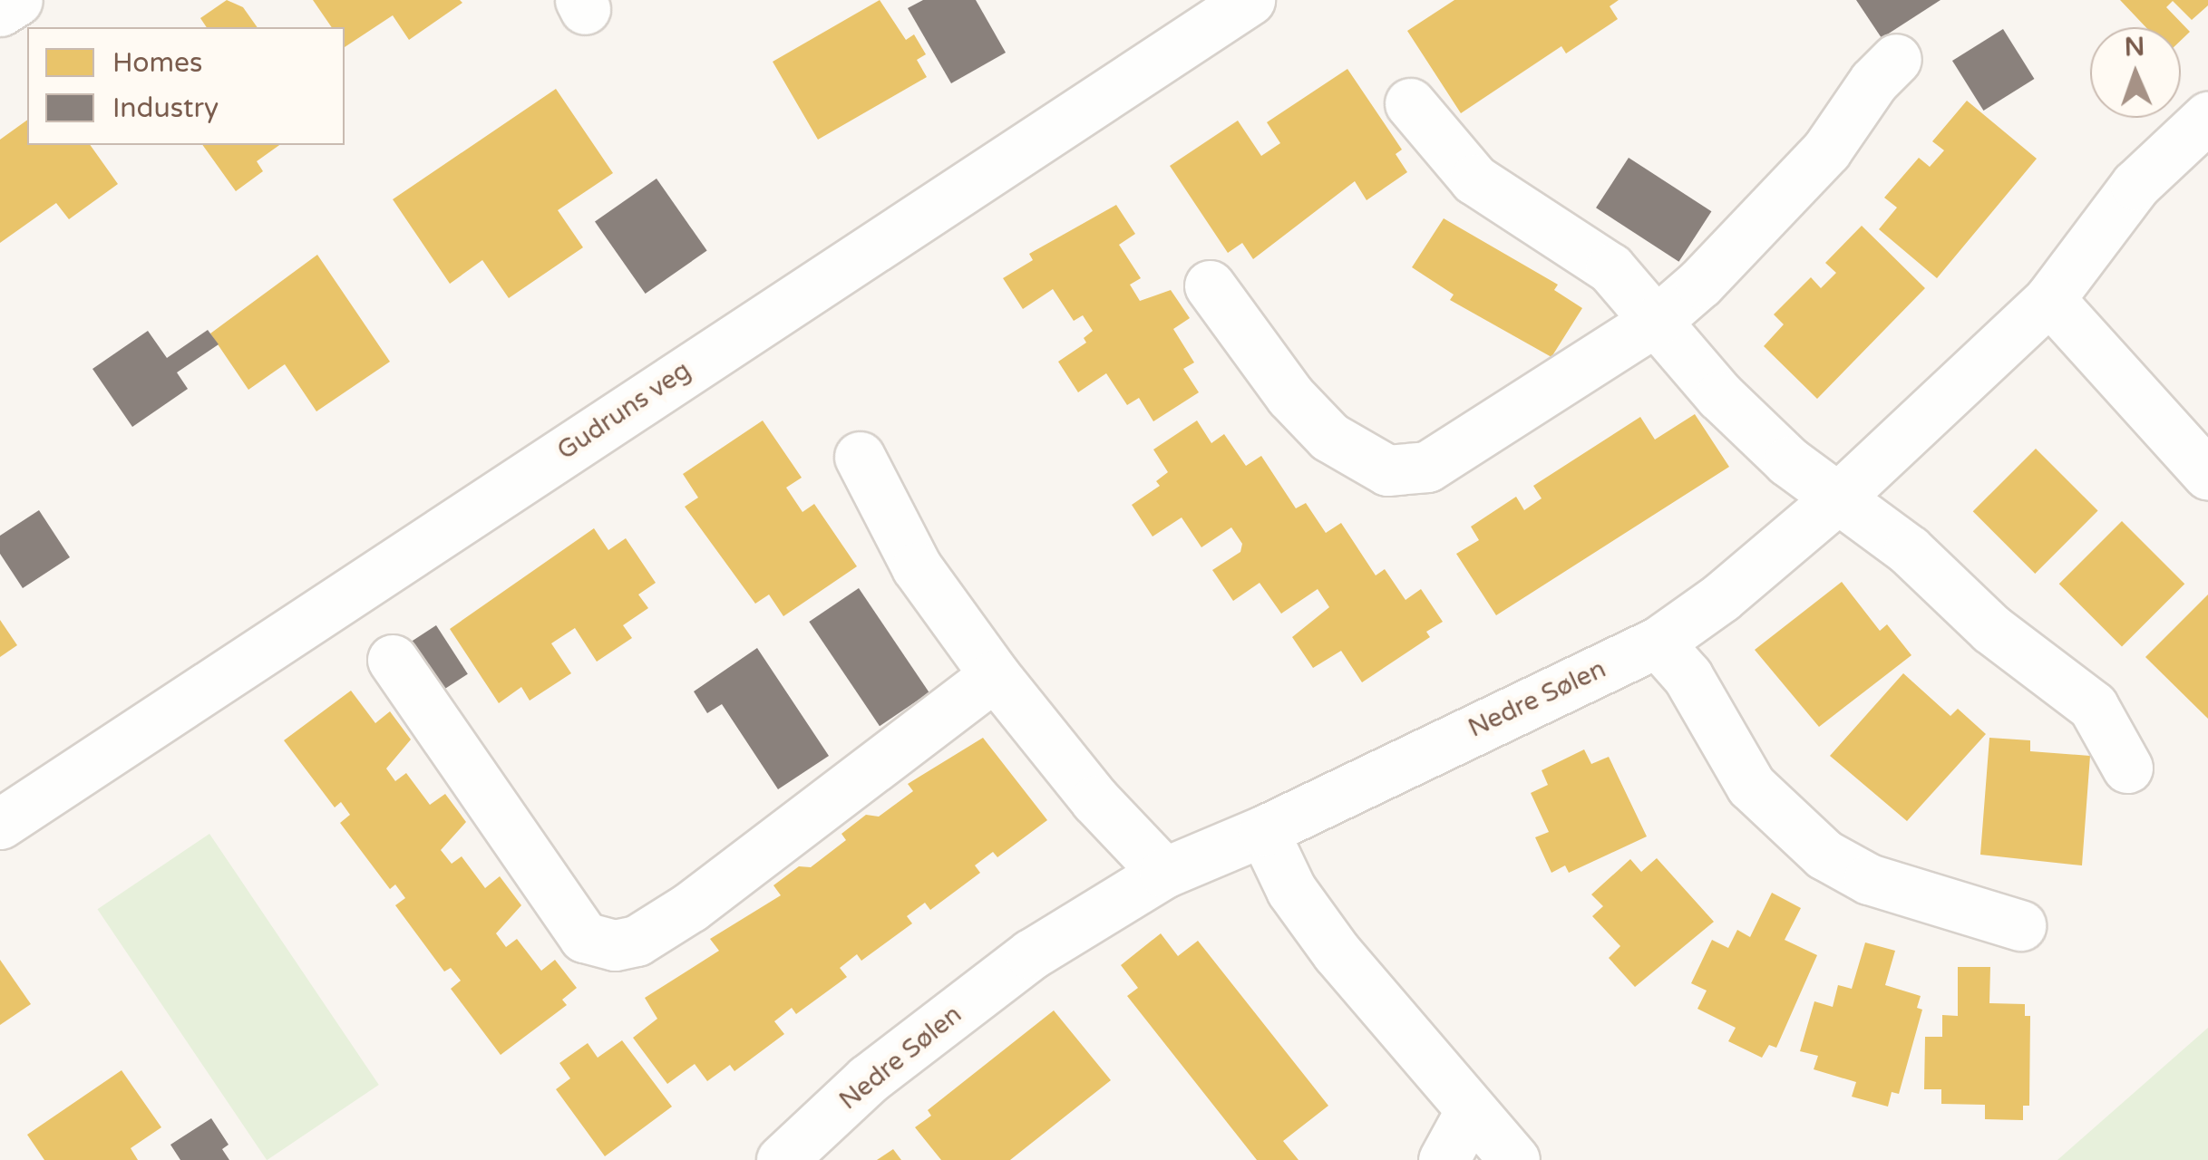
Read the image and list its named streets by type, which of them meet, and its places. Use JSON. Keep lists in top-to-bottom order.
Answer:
{
  "streets": {
    "street": ["Gudruns veg", "Nedre Sølen"]
  },
  "legend": ["Homes", "Industry"],
  "north": "top"
}
